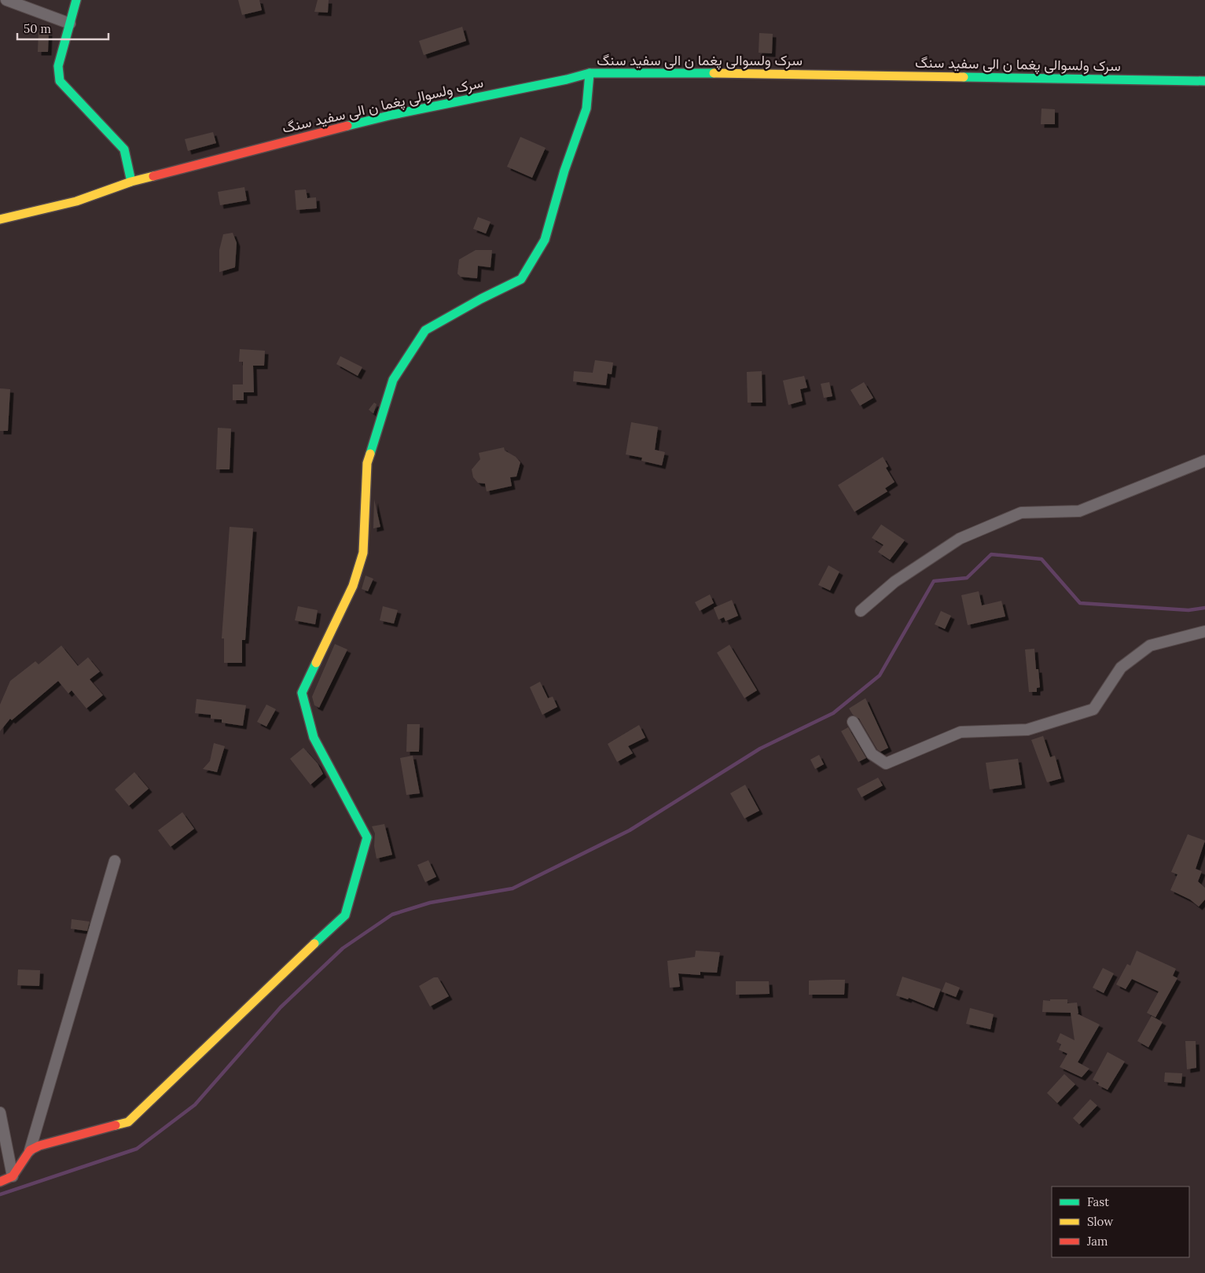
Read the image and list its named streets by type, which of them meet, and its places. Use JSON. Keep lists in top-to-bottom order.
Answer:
{
  "streets": {
    "street": ["سرک ولسوالی پغما ن الی سفید سنگ"]
  },
  "legend": ["Fast", "Slow", "Jam"],
  "scale_bar": "50 m"
}
